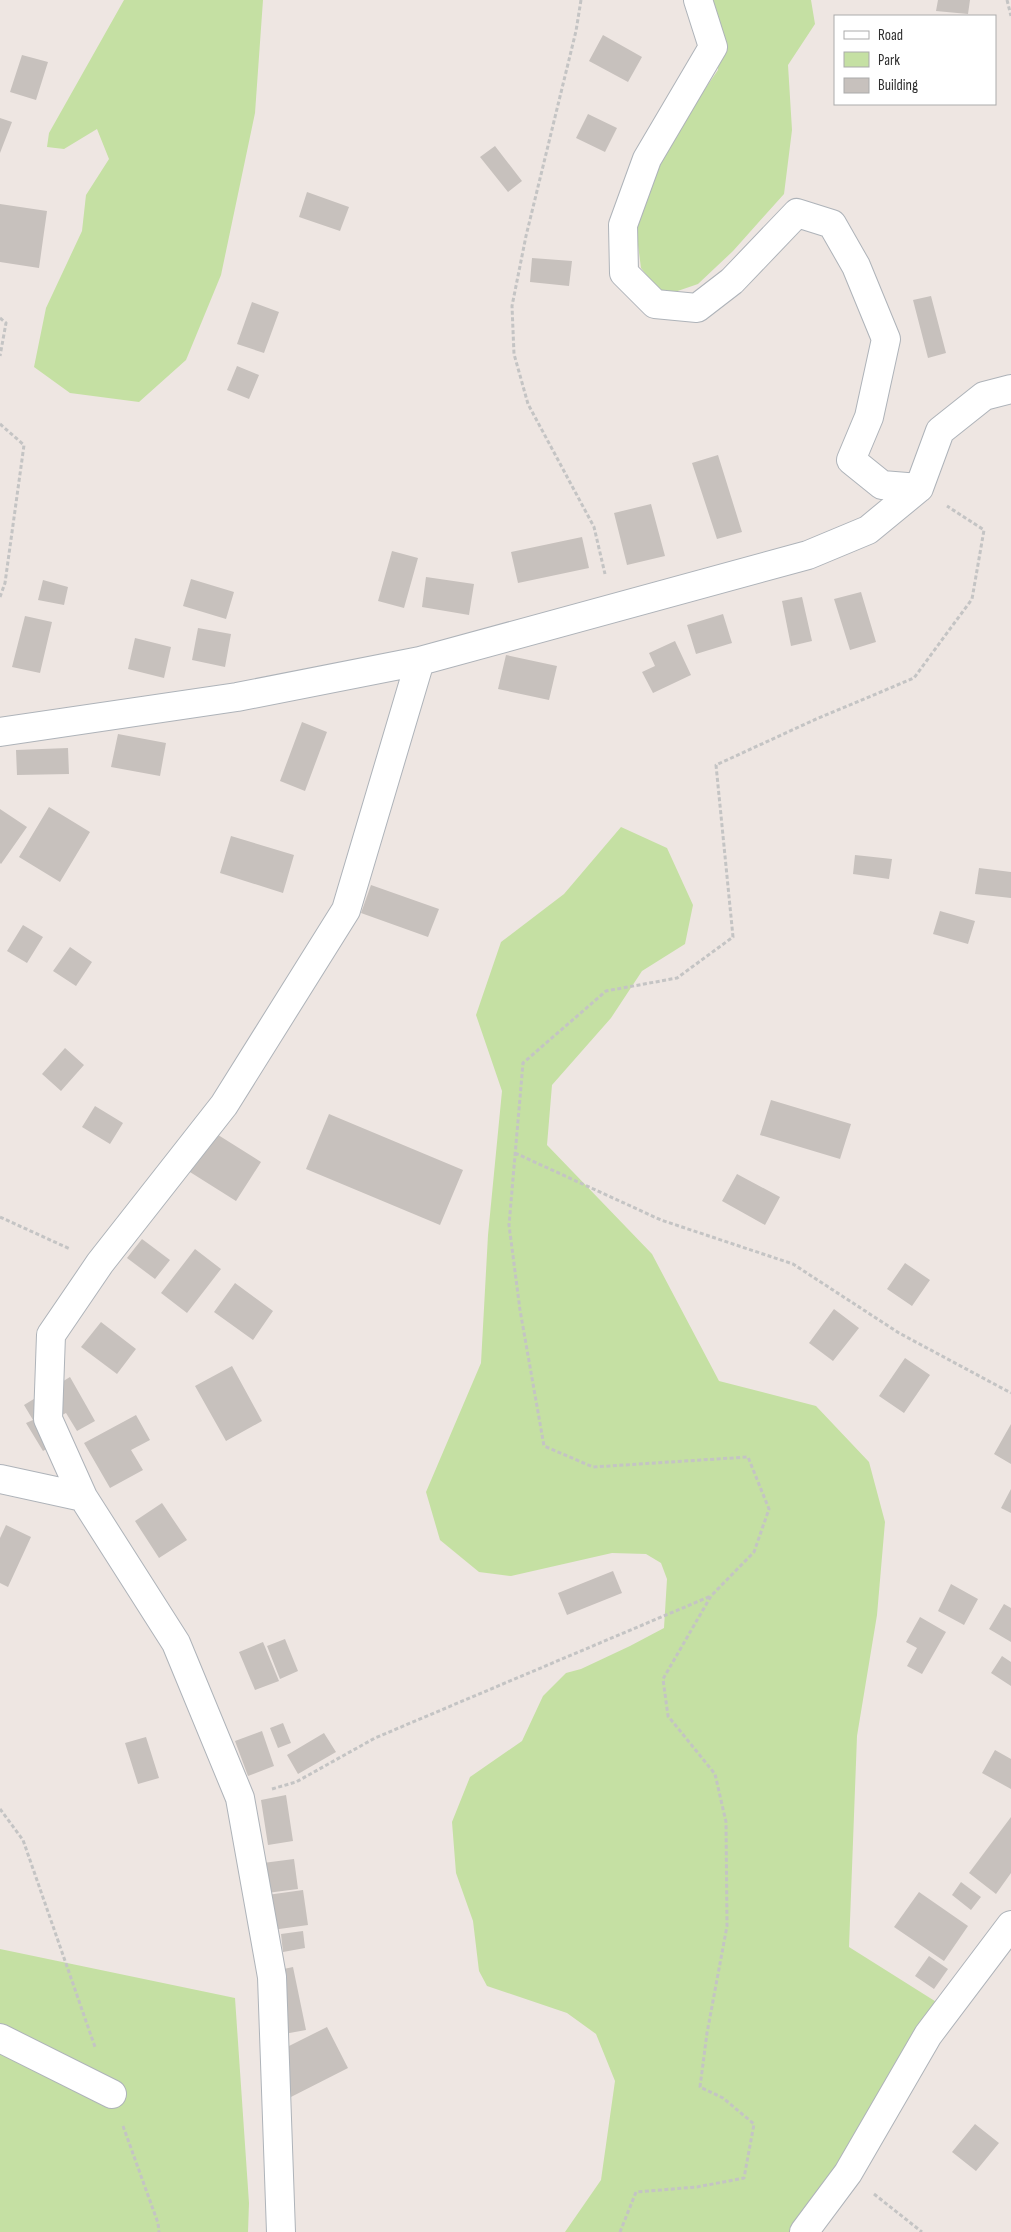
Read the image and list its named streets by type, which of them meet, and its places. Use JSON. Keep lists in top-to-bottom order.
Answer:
{
  "legend": ["Road", "Park", "Building"]
}
